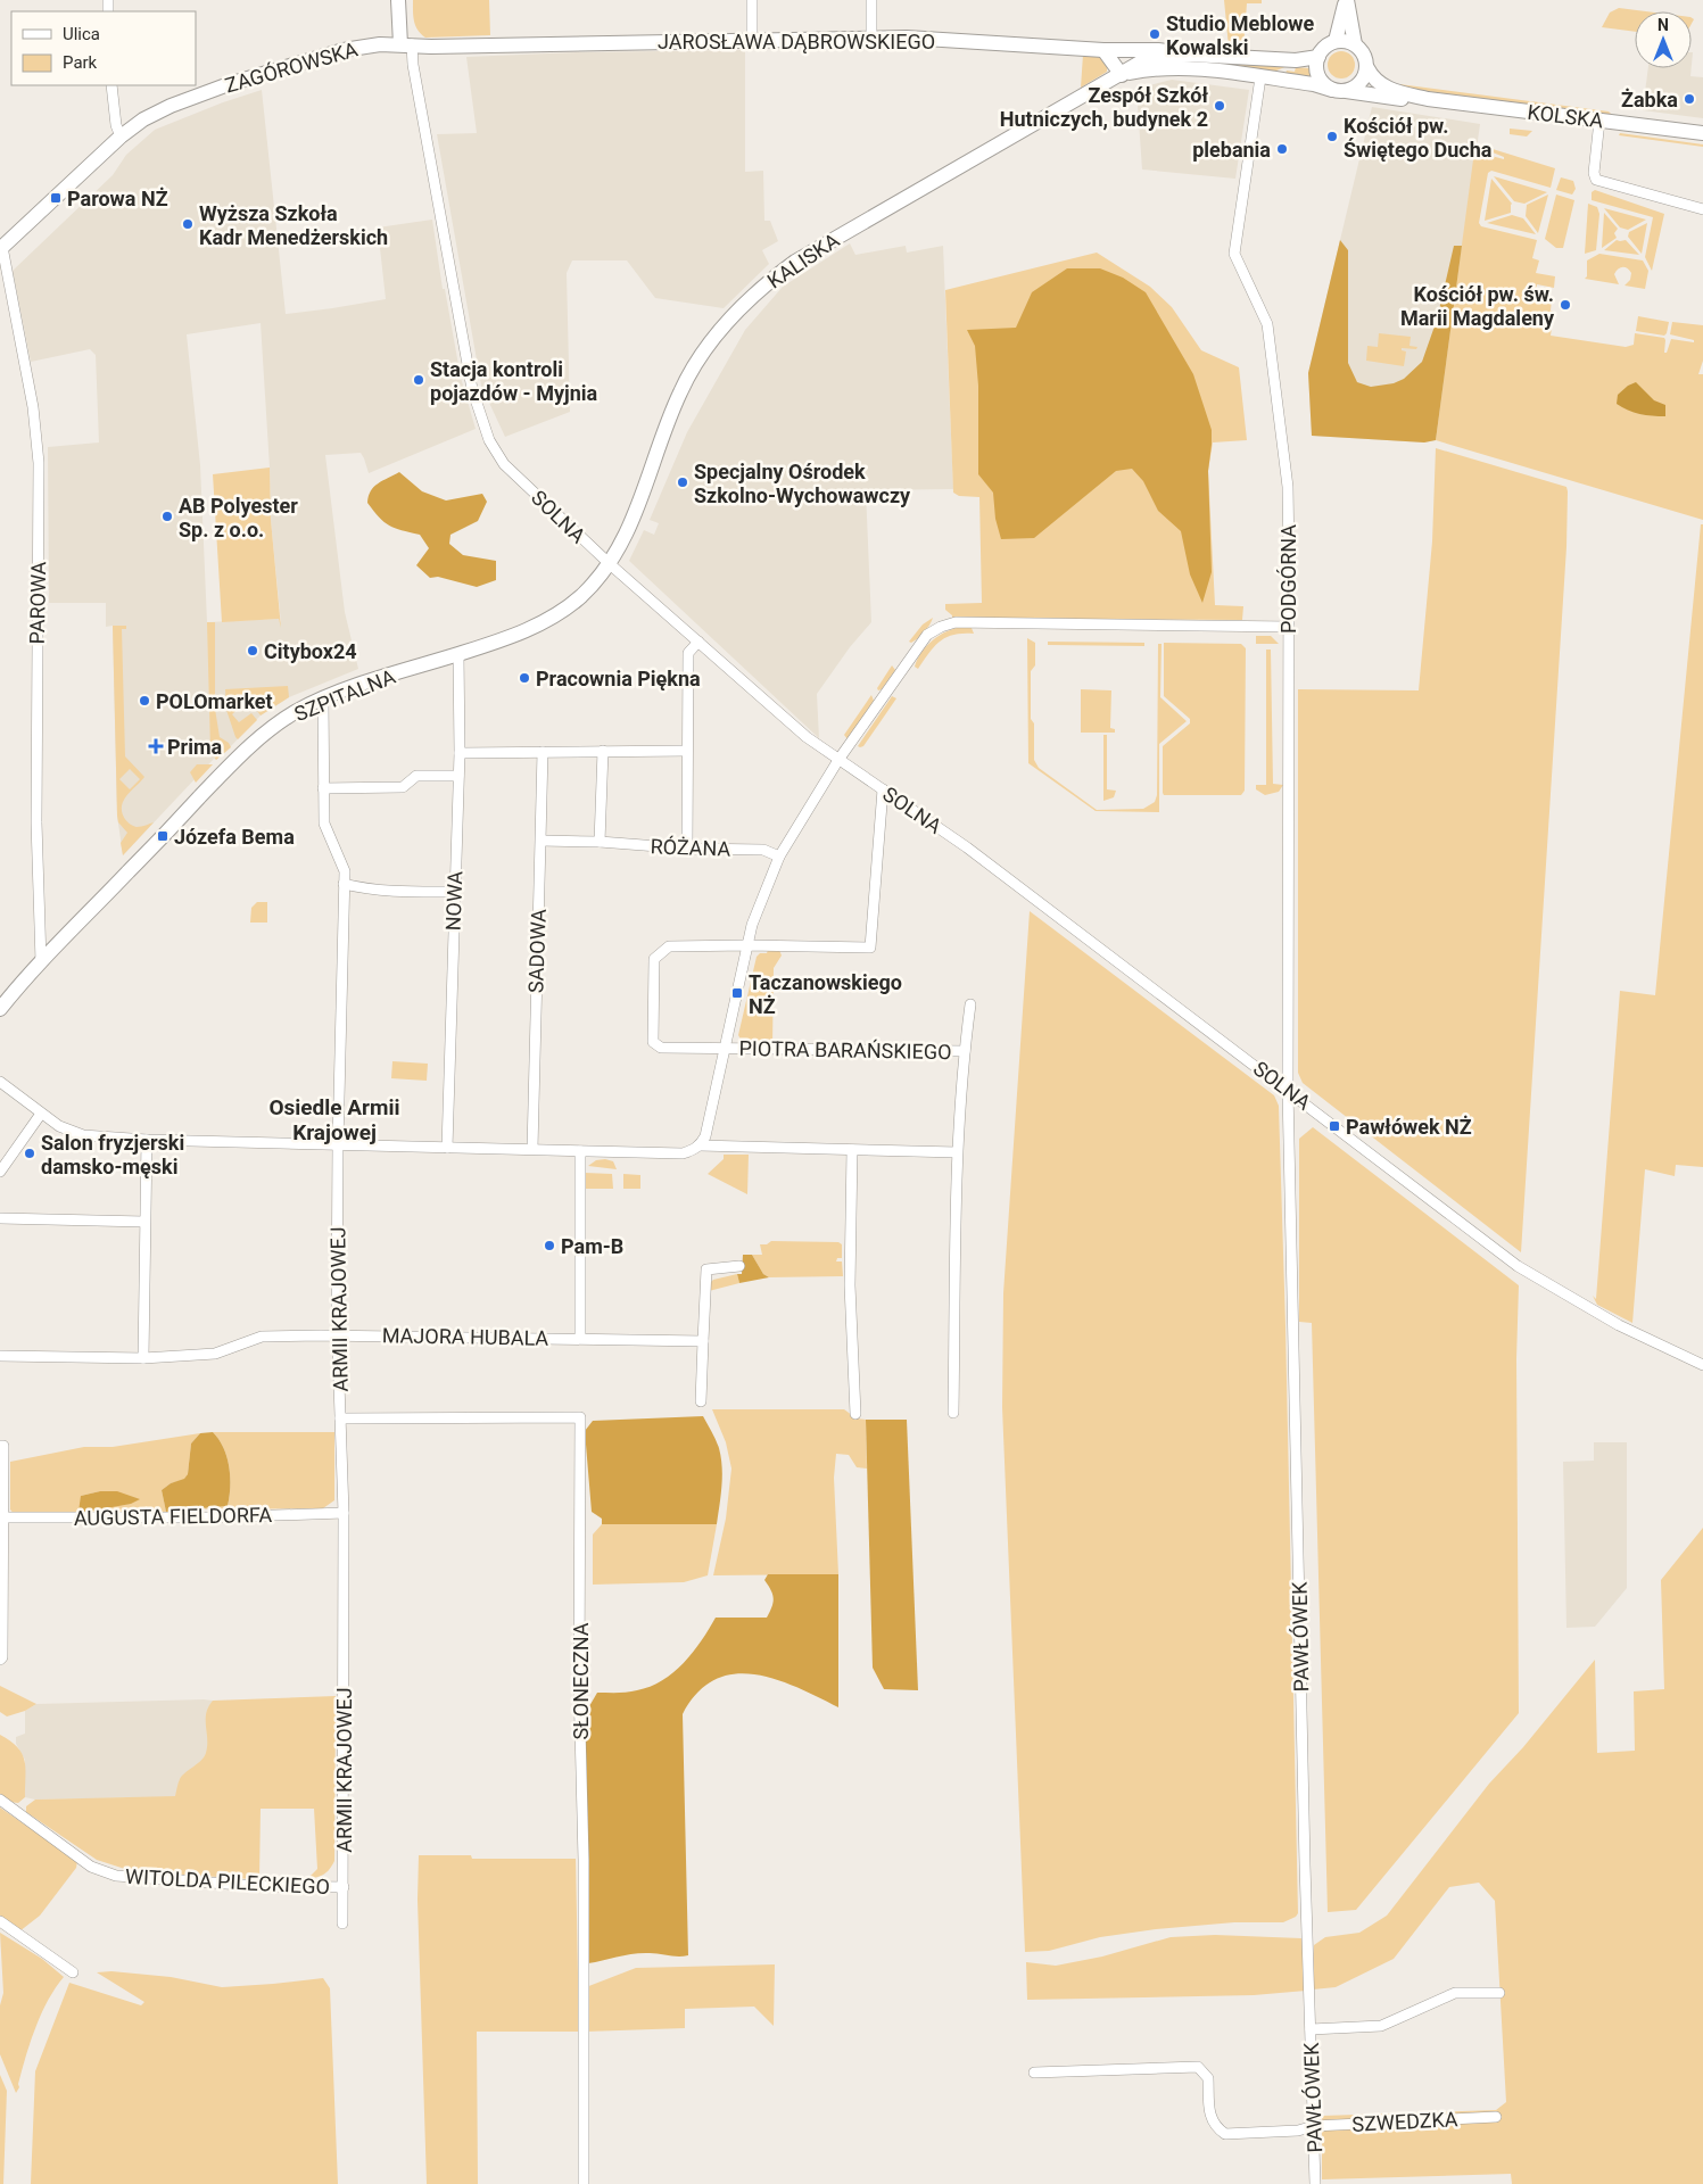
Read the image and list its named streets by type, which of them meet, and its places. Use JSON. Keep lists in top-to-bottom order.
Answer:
{
  "streets": {
    "street": [
      "JAROSŁAWA DĄBROWSKIEGO",
      "ZAGÓROWSKA",
      "KOLSKA",
      "KALISKA",
      "SOLNA",
      "PODGÓRNA",
      "PAROWA",
      "SZPITALNA",
      "RÓŻANA",
      "NOWA",
      "SADOWA",
      "PIOTRA BARAŃSKIEGO",
      "ARMII KRAJOWEJ",
      "MAJORA HUBALA",
      "AUGUSTA FIELDORFA",
      "PAWŁÓWEK",
      "SŁONECZNA",
      "WITOLDA PILECKIEGO",
      "SZWEDZKA"
    ]
  },
  "crossings": [
    ["JAROSŁAWA DĄBROWSKIEGO", "ZAGÓROWSKA"],
    ["JAROSŁAWA DĄBROWSKIEGO", "KOLSKA"],
    ["JAROSŁAWA DĄBROWSKIEGO", "KALISKA"],
    ["JAROSŁAWA DĄBROWSKIEGO", "SOLNA"],
    ["ZAGÓROWSKA", "SOLNA"],
    ["ZAGÓROWSKA", "PAROWA"],
    ["KALISKA", "SOLNA"],
    ["KALISKA", "SZPITALNA"],
    ["SOLNA", "PODGÓRNA"],
    ["SOLNA", "SZPITALNA"],
    ["SOLNA", "PAWŁÓWEK"],
    ["PODGÓRNA", "PAWŁÓWEK"],
    ["PAROWA", "SZPITALNA"],
    ["SZPITALNA", "NOWA"],
    ["SZPITALNA", "ARMII KRAJOWEJ"],
    ["RÓŻANA", "SADOWA"],
    ["ARMII KRAJOWEJ", "MAJORA HUBALA"],
    ["ARMII KRAJOWEJ", "AUGUSTA FIELDORFA"],
    ["ARMII KRAJOWEJ", "SŁONECZNA"],
    ["ARMII KRAJOWEJ", "WITOLDA PILECKIEGO"],
    ["PAWŁÓWEK", "SZWEDZKA"]
  ],
  "districts": ["Osiedle Armii Krajowej"],
  "places": {
    "other": [
      "Studio Meblowe Kowalski",
      "Żabka",
      "Zespół Szkół Hutniczych, budynek 2",
      "Kościół pw. Świętego Ducha",
      "plebania",
      "Wyższa Szkoła Kadr Menedżerskich",
      "Kościół pw. św. Marii Magdaleny",
      "Stacja kontroli pojazdów - Myjnia",
      "Specjalny Ośrodek Szkolno-Wychowawczy",
      "AB Polyester Sp. z o.o.",
      "Citybox24",
      "Pracownia Piękna",
      "POLOmarket",
      "Salon fryzjerski damsko-męski",
      "Pam-B"
    ],
    "transit": [
      "Parowa NŻ",
      "Józefa Bema",
      "Taczanowskiego NŻ",
      "Pawłówek NŻ"
    ],
    "health": ["Prima"]
  },
  "legend": ["Ulica", "Park"],
  "north": "top"
}
